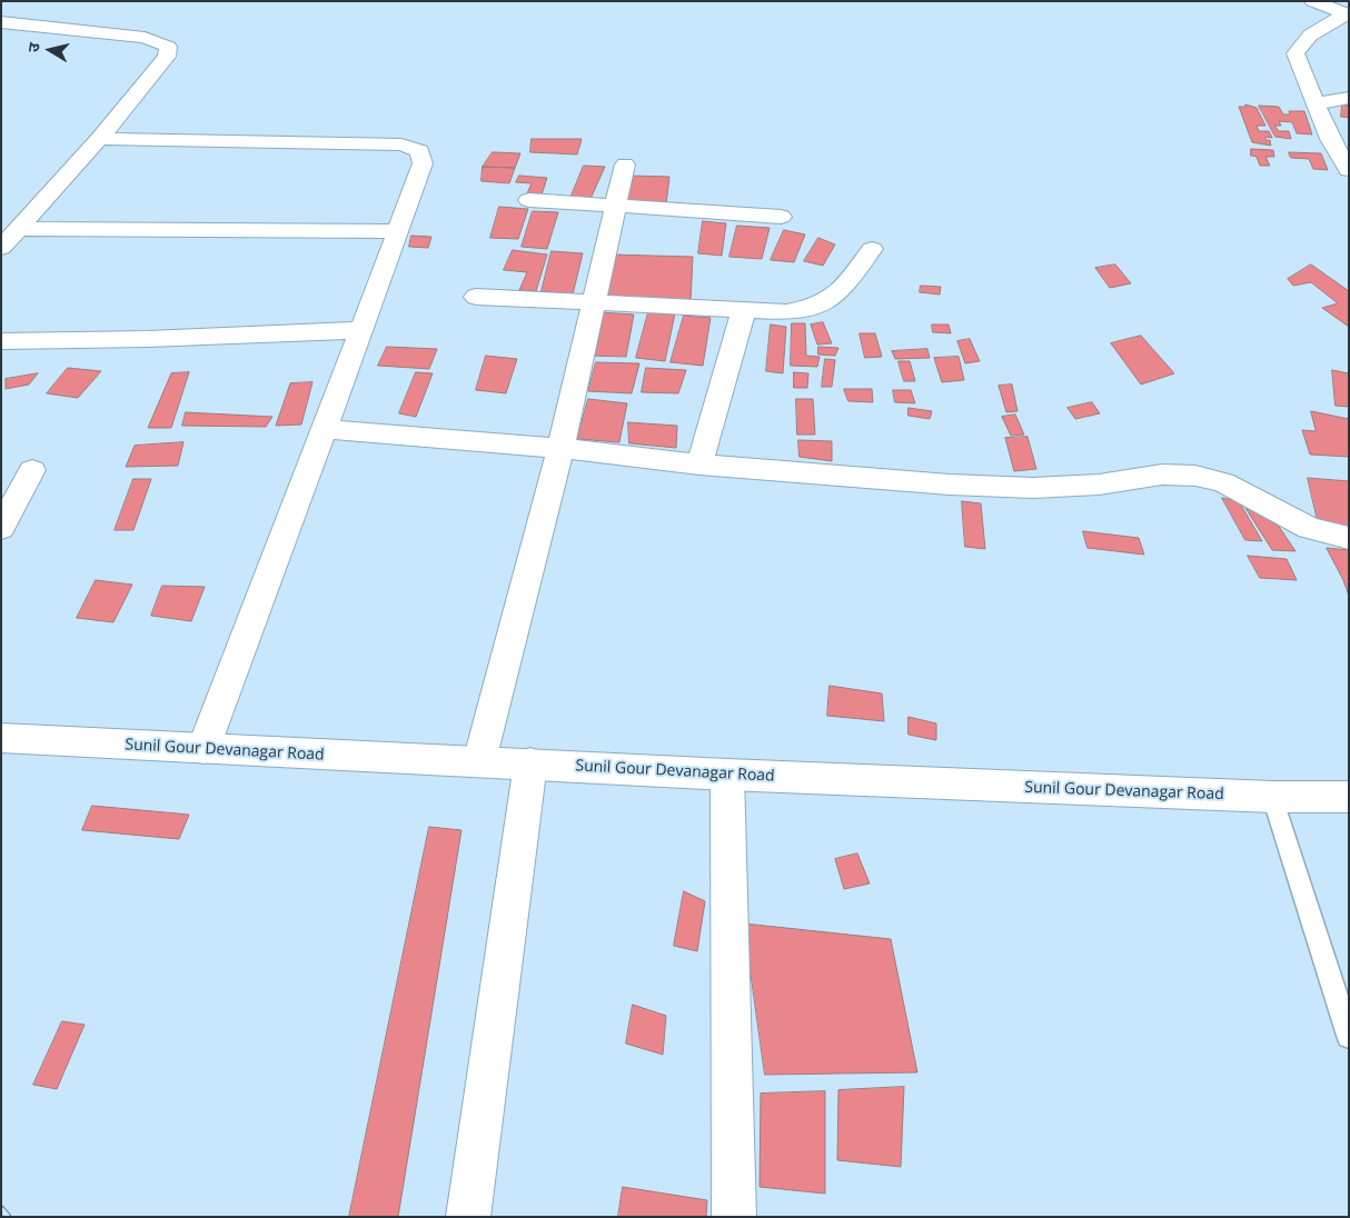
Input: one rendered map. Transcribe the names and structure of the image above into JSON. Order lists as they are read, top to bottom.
{
  "streets": {
    "street": ["Sunil Gour Devanagar Road"]
  },
  "north": "left"
}
